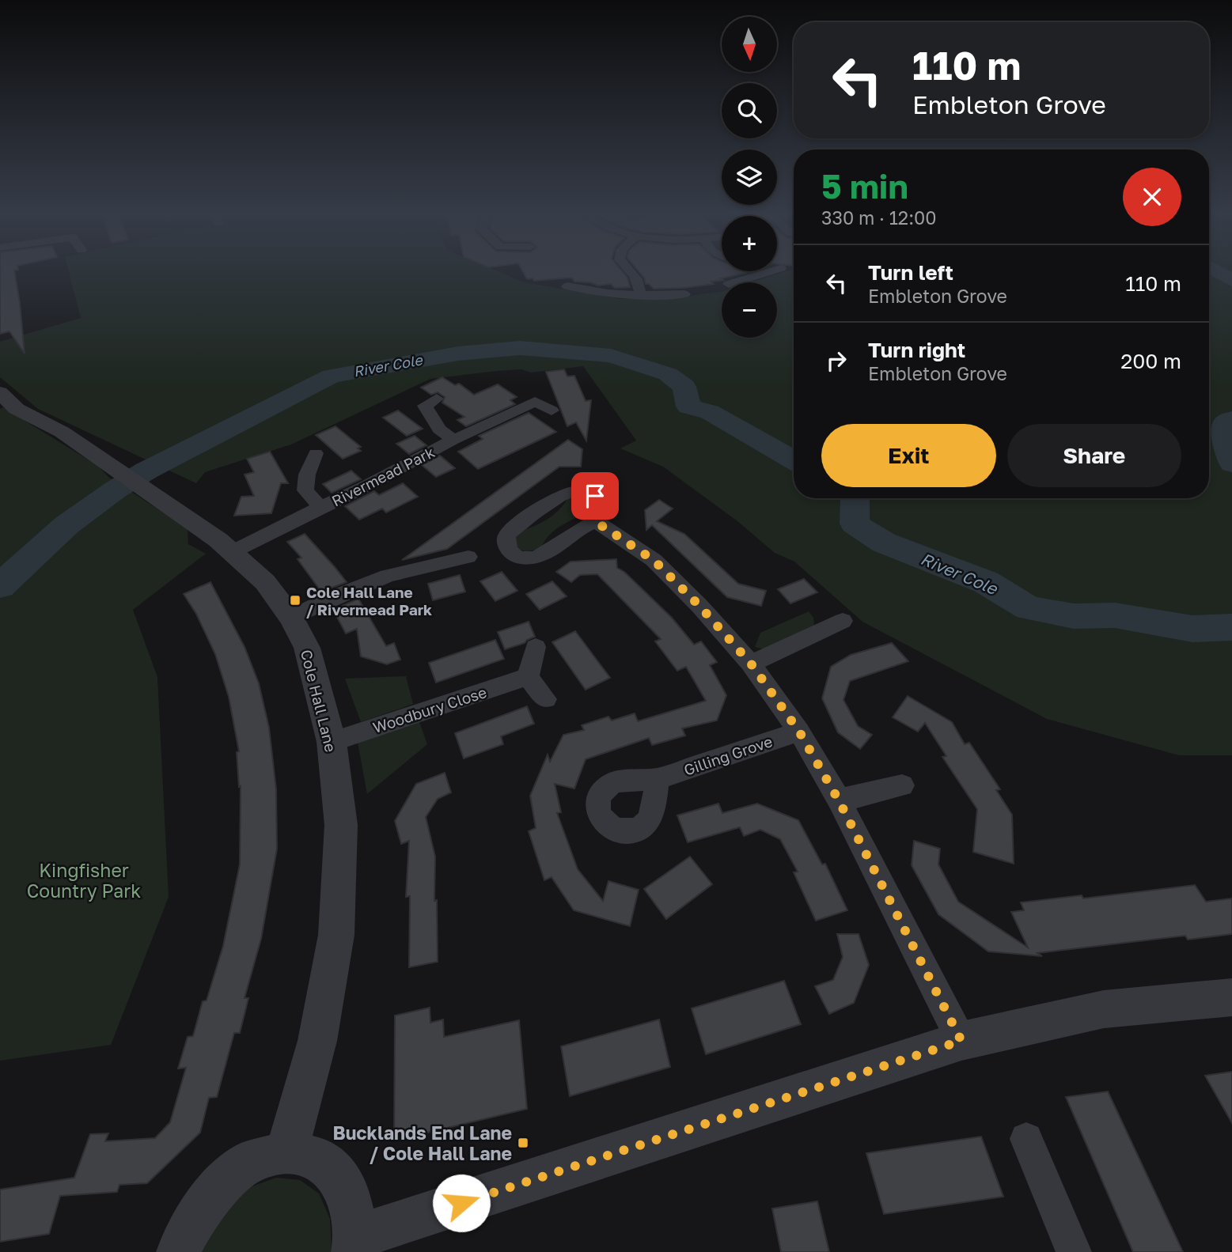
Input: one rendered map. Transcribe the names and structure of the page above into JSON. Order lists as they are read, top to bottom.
{
  "streets": {
    "street": [
      "Rivermead Park",
      "Cole Hall Lane",
      "Woodbury Close",
      "Gilling Grove"
    ]
  },
  "crossings": [
    ["Rivermead Park", "Cole Hall Lane"],
    ["Cole Hall Lane", "Woodbury Close"]
  ],
  "water": ["River Cole"],
  "parks": ["Kingfisher Country Park"],
  "places": {
    "transit": ["Cole Hall Lane / Rivermead Park", "Bucklands End Lane / Cole Hall Lane"]
  },
  "north": "bottom",
  "page": {
    "map_buttons": ["+", "−"],
    "turn": ["110 m", "Embleton Grove"],
    "heading": ["5 min", "330 m · 12:00"],
    "list": [
      {
        "name": "Turn left",
        "note": "Embleton Grove",
        "value": "110 m"
      },
      {
        "name": "Turn right",
        "note": "Embleton Grove",
        "value": "200 m"
      }
    ],
    "buttons": ["Exit", "Share"]
  }
}
